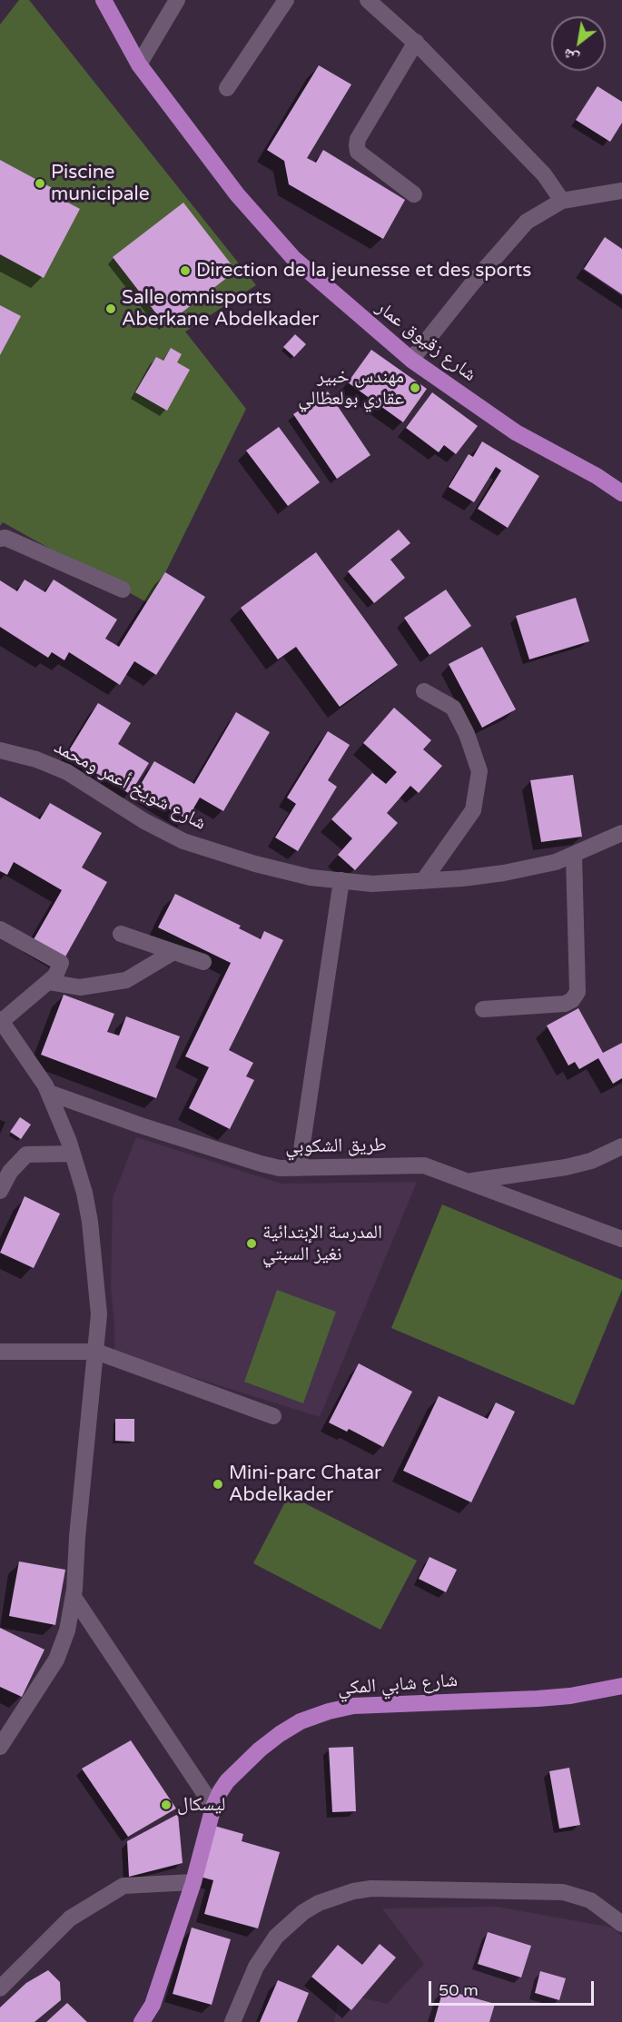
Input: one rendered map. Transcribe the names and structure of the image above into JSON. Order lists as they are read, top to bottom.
{
  "streets": {
    "main road": ["شارع زقيوق عمار", "شارع شابي المكي"],
    "street": ["شارع شويخ أعمر ومحمد", "طريق الشكوبي"]
  },
  "places": [
    "Piscine municipale",
    "Direction de la jeunesse et des sports",
    "Salle omnisports Aberkane Abdelkader",
    "مهندس خبير عقاري بولعطالي",
    "المدرسة الإبتدائية نغيز السبتي",
    "Mini-parc Chatar Abdelkader",
    "ليسكال"
  ],
  "scale_bar": "50 m",
  "north": "bottom left"
}
